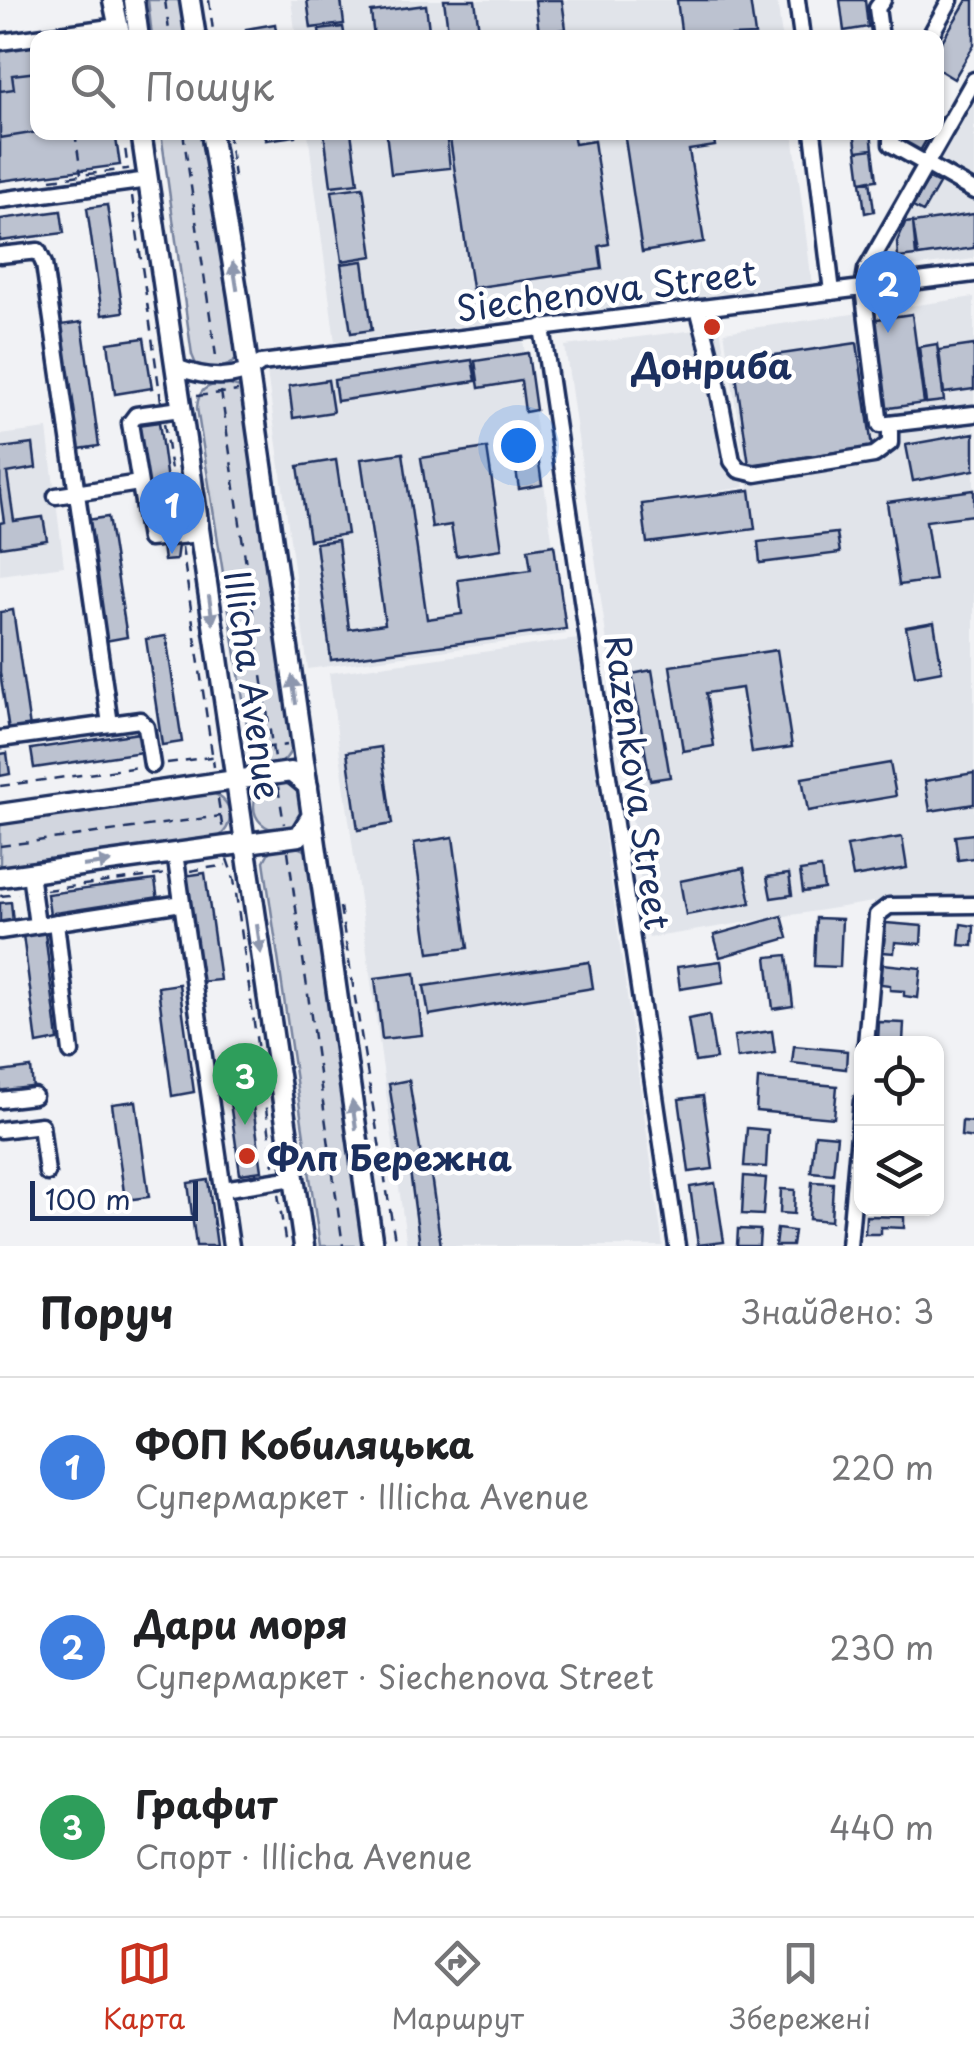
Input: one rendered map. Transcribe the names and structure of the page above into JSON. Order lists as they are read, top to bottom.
{
  "streets": {
    "main road": ["Illicha Avenue"],
    "street": ["Siechenova Street", "Razenkova Street"]
  },
  "crossings": [
    ["Siechenova Street", "Illicha Avenue"],
    ["Siechenova Street", "Razenkova Street"]
  ],
  "places": ["Донриба", "Флп Бережна"],
  "scale_bar": "100 m",
  "page": {
    "search": "Пошук",
    "pins": ["2", "1", "3"],
    "scale": "100 m",
    "heading": ["Поруч", "Знайдено: 3"],
    "list": [
      {
        "mark": "1",
        "name": "ФОП Кобиляцька",
        "note": "Супермаркет · Illicha Avenue",
        "value": "220 m"
      },
      {
        "mark": "2",
        "name": "Дари моря",
        "note": "Супермаркет · Siechenova Street",
        "value": "230 m"
      },
      {
        "mark": "3",
        "name": "Графит",
        "note": "Спорт · Illicha Avenue",
        "value": "440 m"
      }
    ],
    "nav": ["Карта", "Маршрут", "Збережені"]
  }
}
